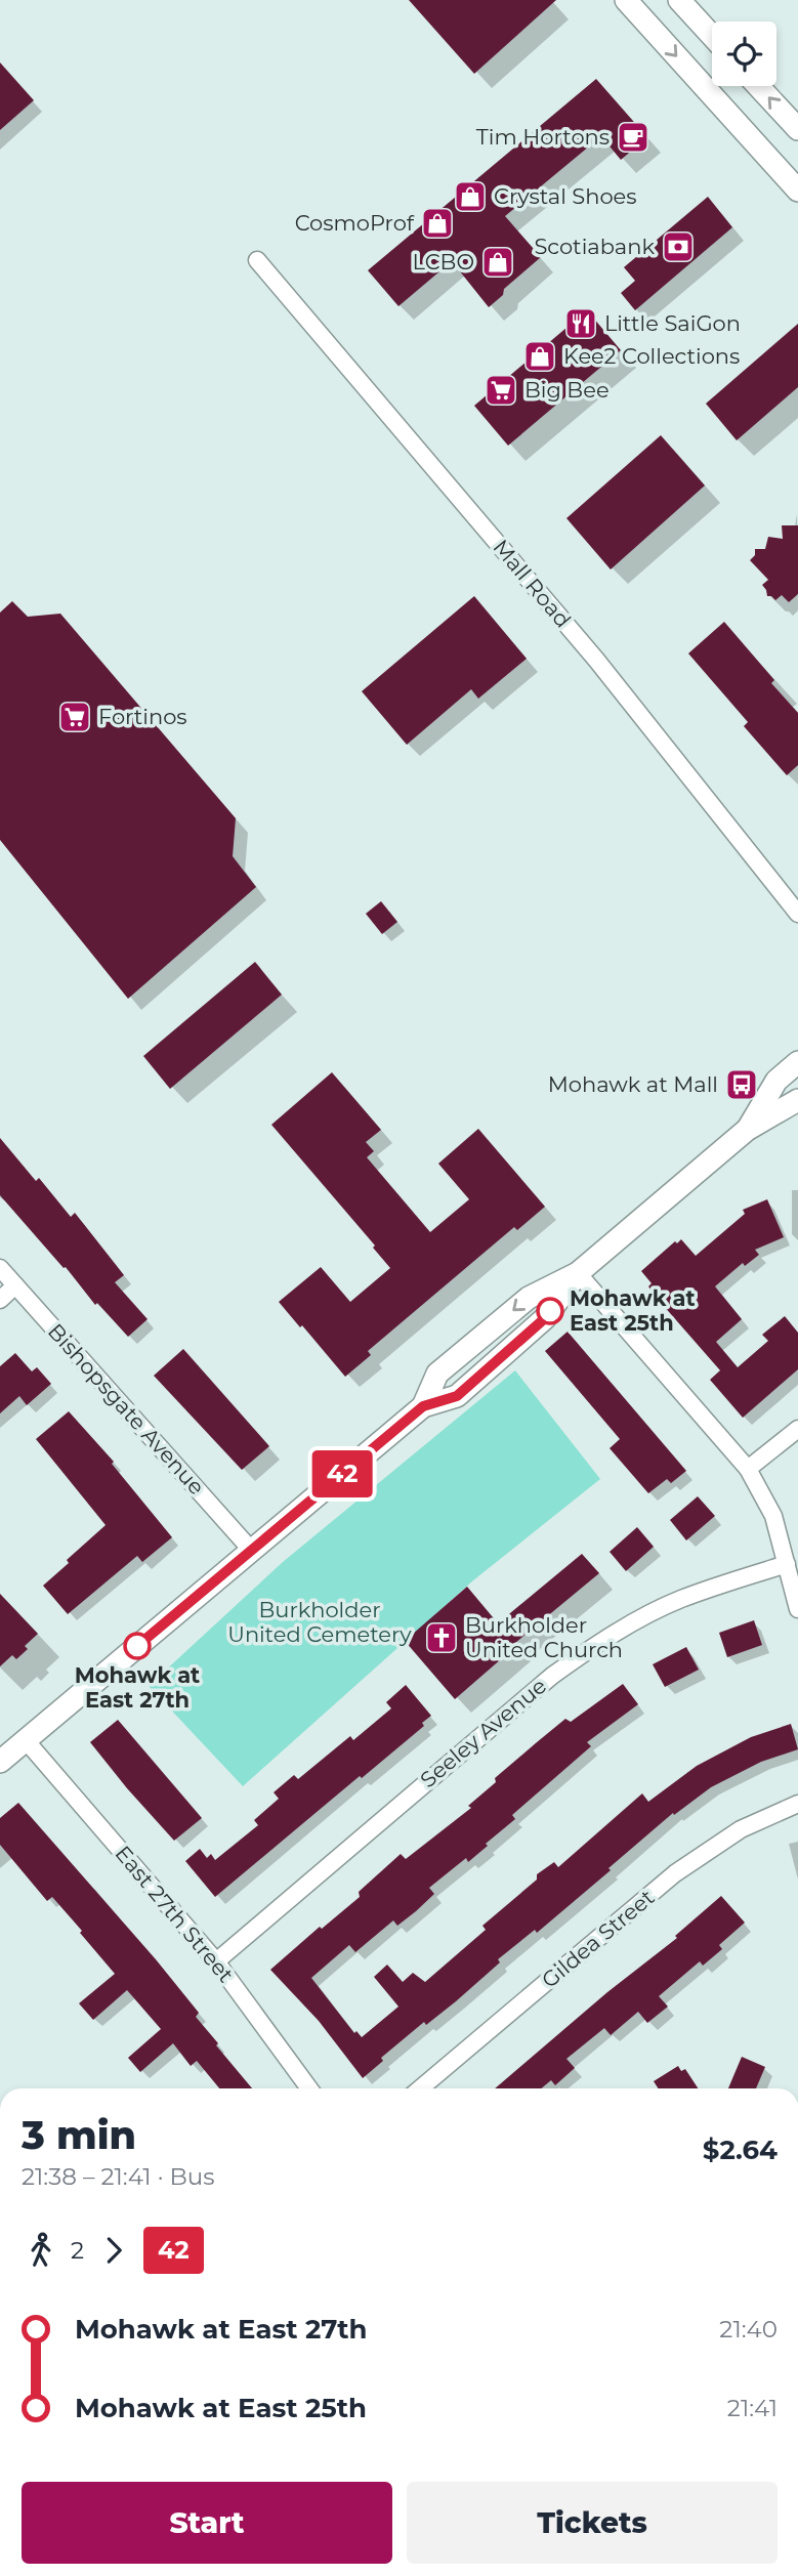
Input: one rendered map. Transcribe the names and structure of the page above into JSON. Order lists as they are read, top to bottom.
{
  "streets": {
    "street": [
      "Mall Road",
      "Bishopsgate Avenue",
      "Seeley Avenue",
      "East 27th Street",
      "Gildea Street"
    ]
  },
  "crossings": [
    ["Seeley Avenue", "East 27th Street"]
  ],
  "parks": ["Burkholder United Cemetery"],
  "places": {
    "cafe": ["Tim Hortons"],
    "shop": [
      "Crystal Shoes",
      "CosmoProf",
      "LCBO",
      "Kee2 Collections"
    ],
    "bank": ["Scotiabank"],
    "restaurant": ["Little SaiGon"],
    "supermarket": ["Big Bee", "Fortinos"],
    "bus stop": ["Mohawk at Mall"],
    "other": ["Mohawk at East 25th", "Mohawk at East 27th"],
    "church": ["Burkholder United Church"]
  },
  "lines": ["bus line 42"],
  "page": {
    "on_map": "42",
    "heading": ["3 min", "21:38 – 21:41 · Bus", "$2.64"],
    "legs": ["2", "42"],
    "list": [
      {
        "name": "Mohawk at East 27th",
        "value": "21:40"
      },
      {
        "name": "Mohawk at East 25th",
        "value": "21:41"
      }
    ],
    "buttons": ["Start", "Tickets"]
  }
}
